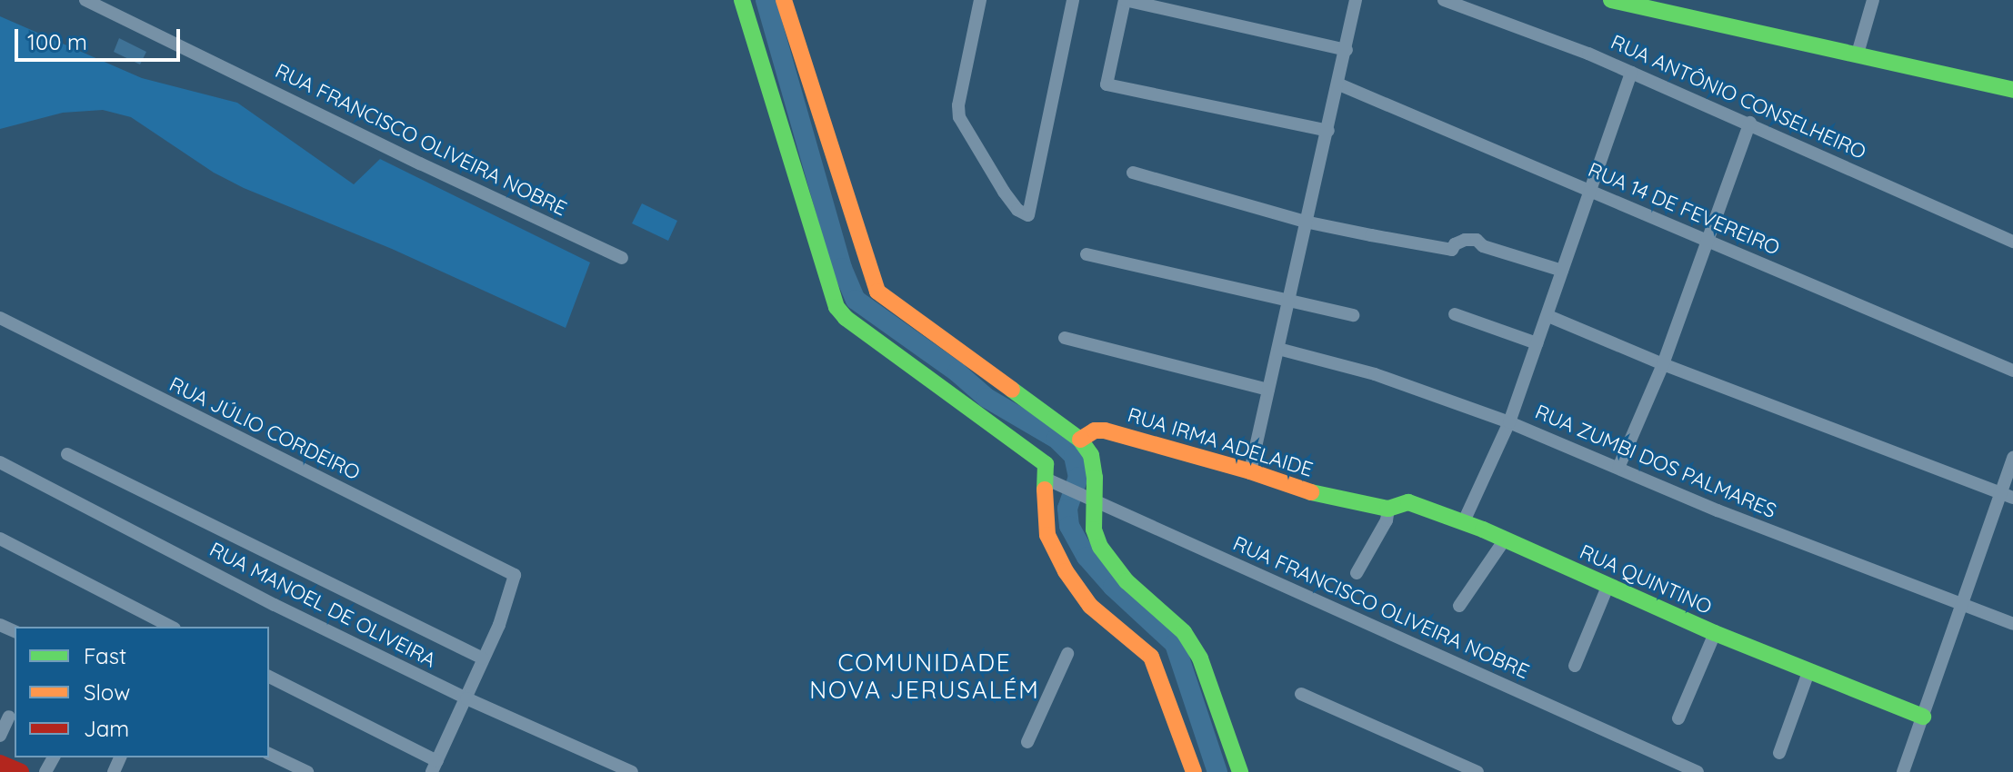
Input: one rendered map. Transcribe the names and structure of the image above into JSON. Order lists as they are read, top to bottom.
{
  "streets": {
    "street": [
      "RUA ANTÔNIO CONSELHEIRO",
      "RUA FRANCISCO OLIVEIRA NOBRE",
      "RUA 14 DE FEVEREIRO",
      "RUA JÚLIO CORDEIRO",
      "RUA IRMA ADELAIDE",
      "RUA ZUMBI DOS PALMARES",
      "RUA QUINTINO",
      "RUA MANOEL DE OLIVEIRA"
    ]
  },
  "crossings": [
    ["RUA IRMA ADELAIDE", "RUA QUINTINO"]
  ],
  "districts": ["COMUNIDADE NOVA JERUSALÉM"],
  "legend": ["Fast", "Slow", "Jam"],
  "scale_bar": "100 m"
}
